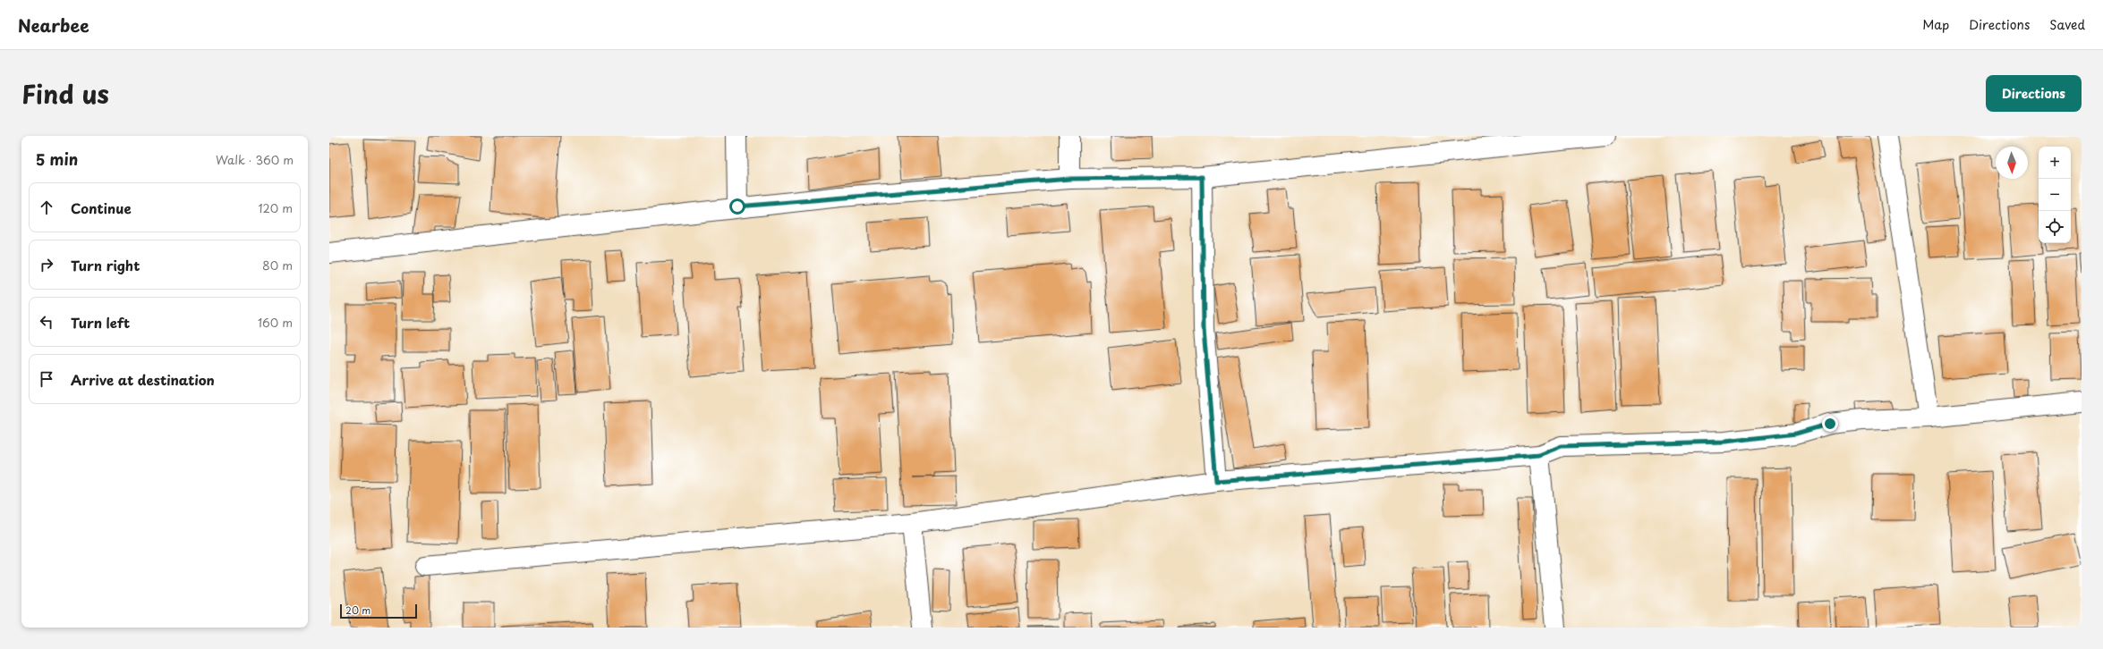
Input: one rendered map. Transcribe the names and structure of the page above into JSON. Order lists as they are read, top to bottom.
{
  "scale_bar": "20 m",
  "north": "bottom",
  "page": {
    "header": "Nearbee",
    "nav": ["Map", "Directions", "Saved"],
    "title": "Find us",
    "buttons": "Directions",
    "heading": ["5 min", "Walk · 360 m"],
    "map_buttons": ["+", "−"],
    "list": [
      ["Continue", "120 m"],
      ["Turn right", "80 m"],
      ["Turn left", "160 m"],
      "Arrive at destination"
    ],
    "scale": "20 m"
  }
}
